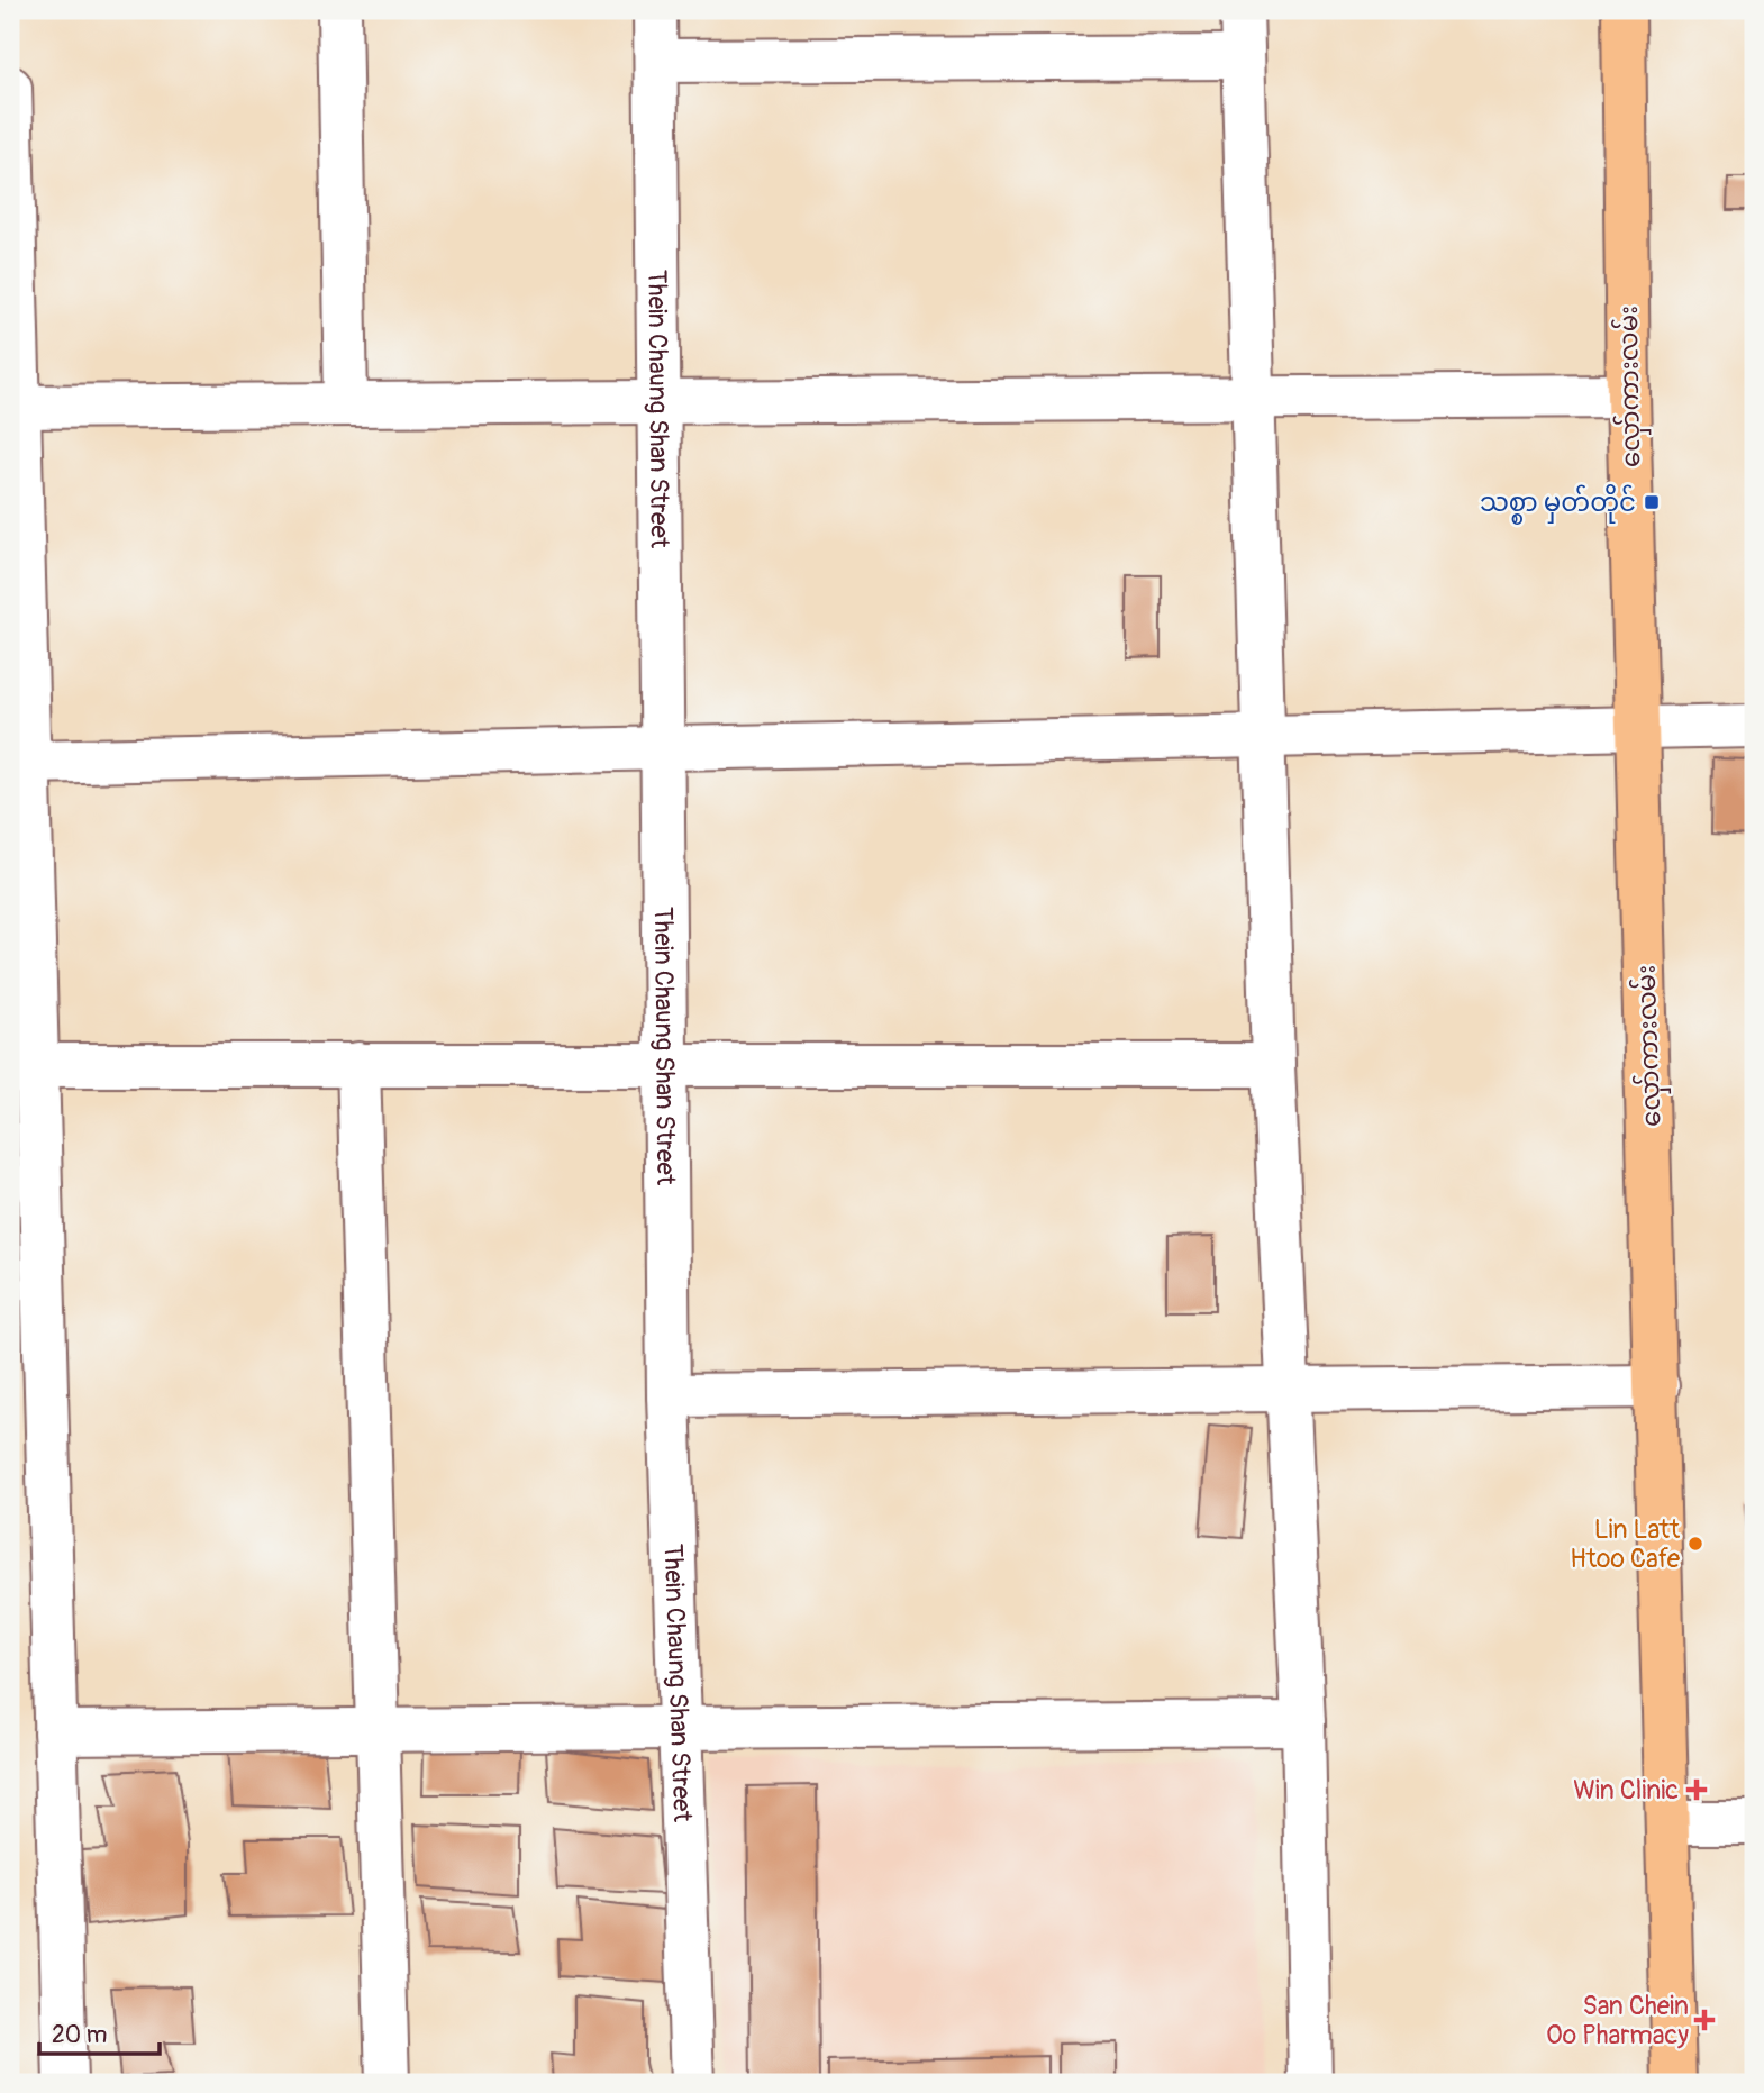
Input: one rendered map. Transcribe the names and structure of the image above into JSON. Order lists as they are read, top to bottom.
{
  "streets": {
    "main road": ["လှော်ကားလမ်း"],
    "street": ["Thein Chaung Shan Street"]
  },
  "places": {
    "transit": ["သစ္စာ မှတ်တိုင်"],
    "other": ["Lin Latt Htoo Cafe"],
    "health": ["Win Clinic", "San Chein Oo Pharmacy"]
  },
  "scale_bar": "20 m"
}
